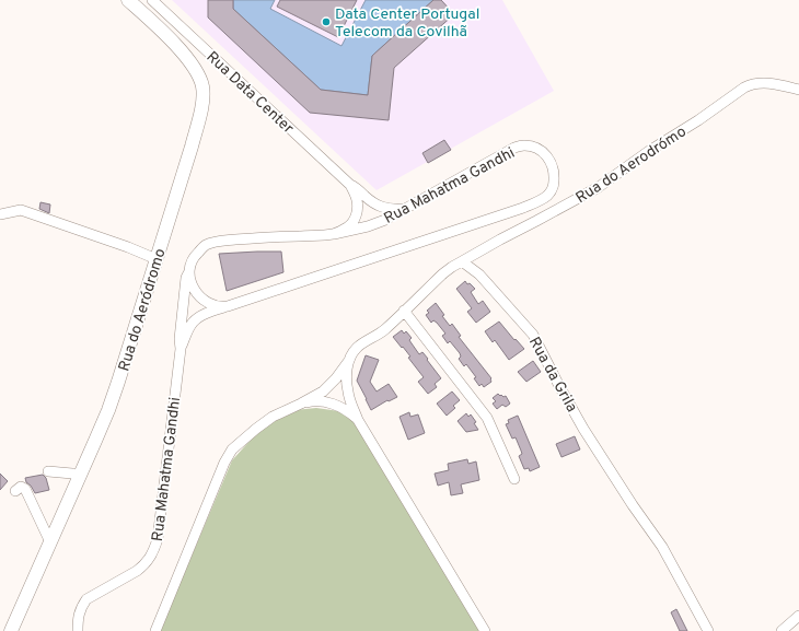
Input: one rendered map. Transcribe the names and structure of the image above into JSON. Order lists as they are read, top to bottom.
{
  "streets": {
    "main road": ["Rua do Aeródromo"],
    "street": [
      "Rua Data Center",
      "Rua do Aerodrómo",
      "Rua Mahatma Gandhi",
      "Rua da Grila"
    ]
  },
  "crossings": [
    ["Rua Data Center", "Rua Mahatma Gandhi"],
    ["Rua do Aerodrómo", "Rua da Grila"]
  ],
  "places": ["Data Center Portugal Telecom da Covilhã"]
}
